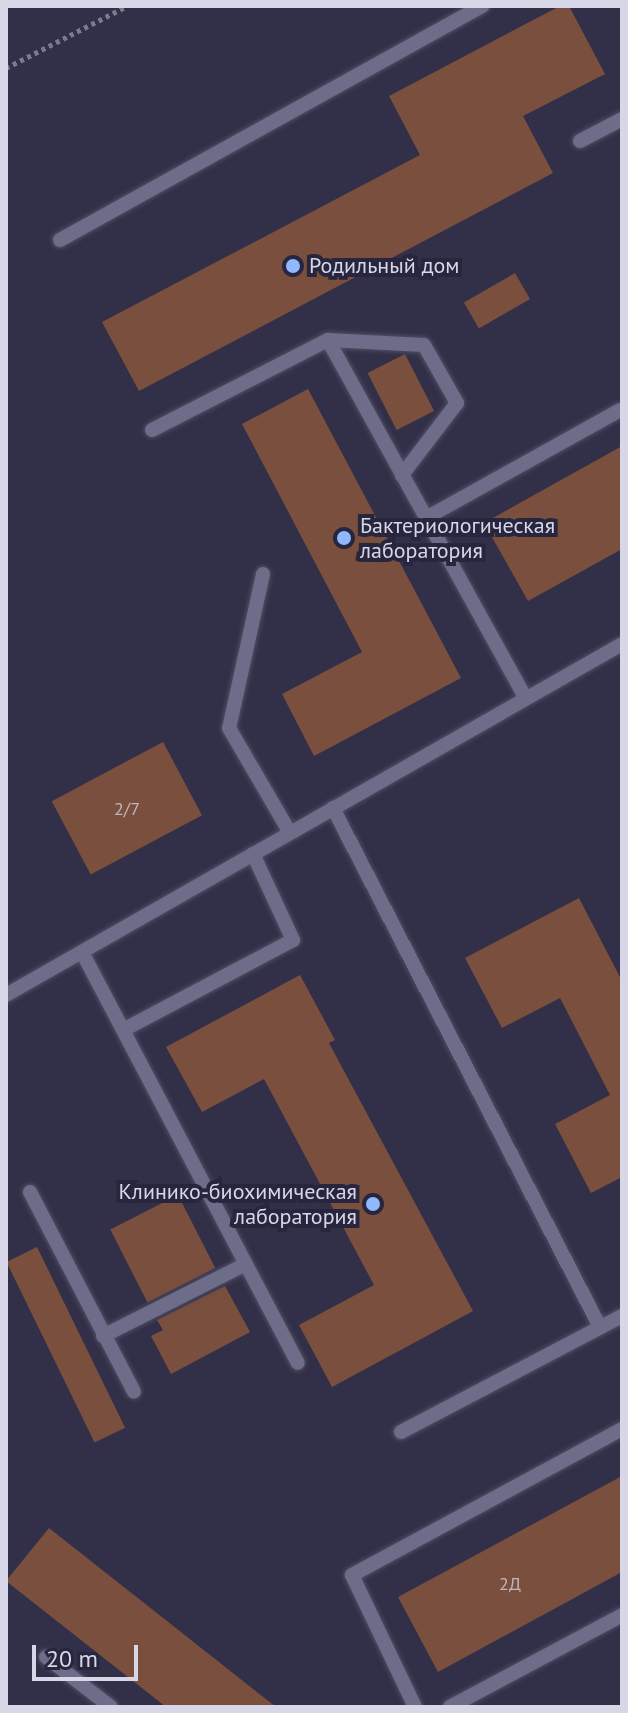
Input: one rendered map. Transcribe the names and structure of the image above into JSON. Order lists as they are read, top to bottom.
{
  "places": ["Родильный дом", "Бактериологическая лаборатория", "Клинико-биохимическая лаборатория"],
  "house_numbers": ["2/7", "2Д"],
  "scale_bar": "20 m"
}
